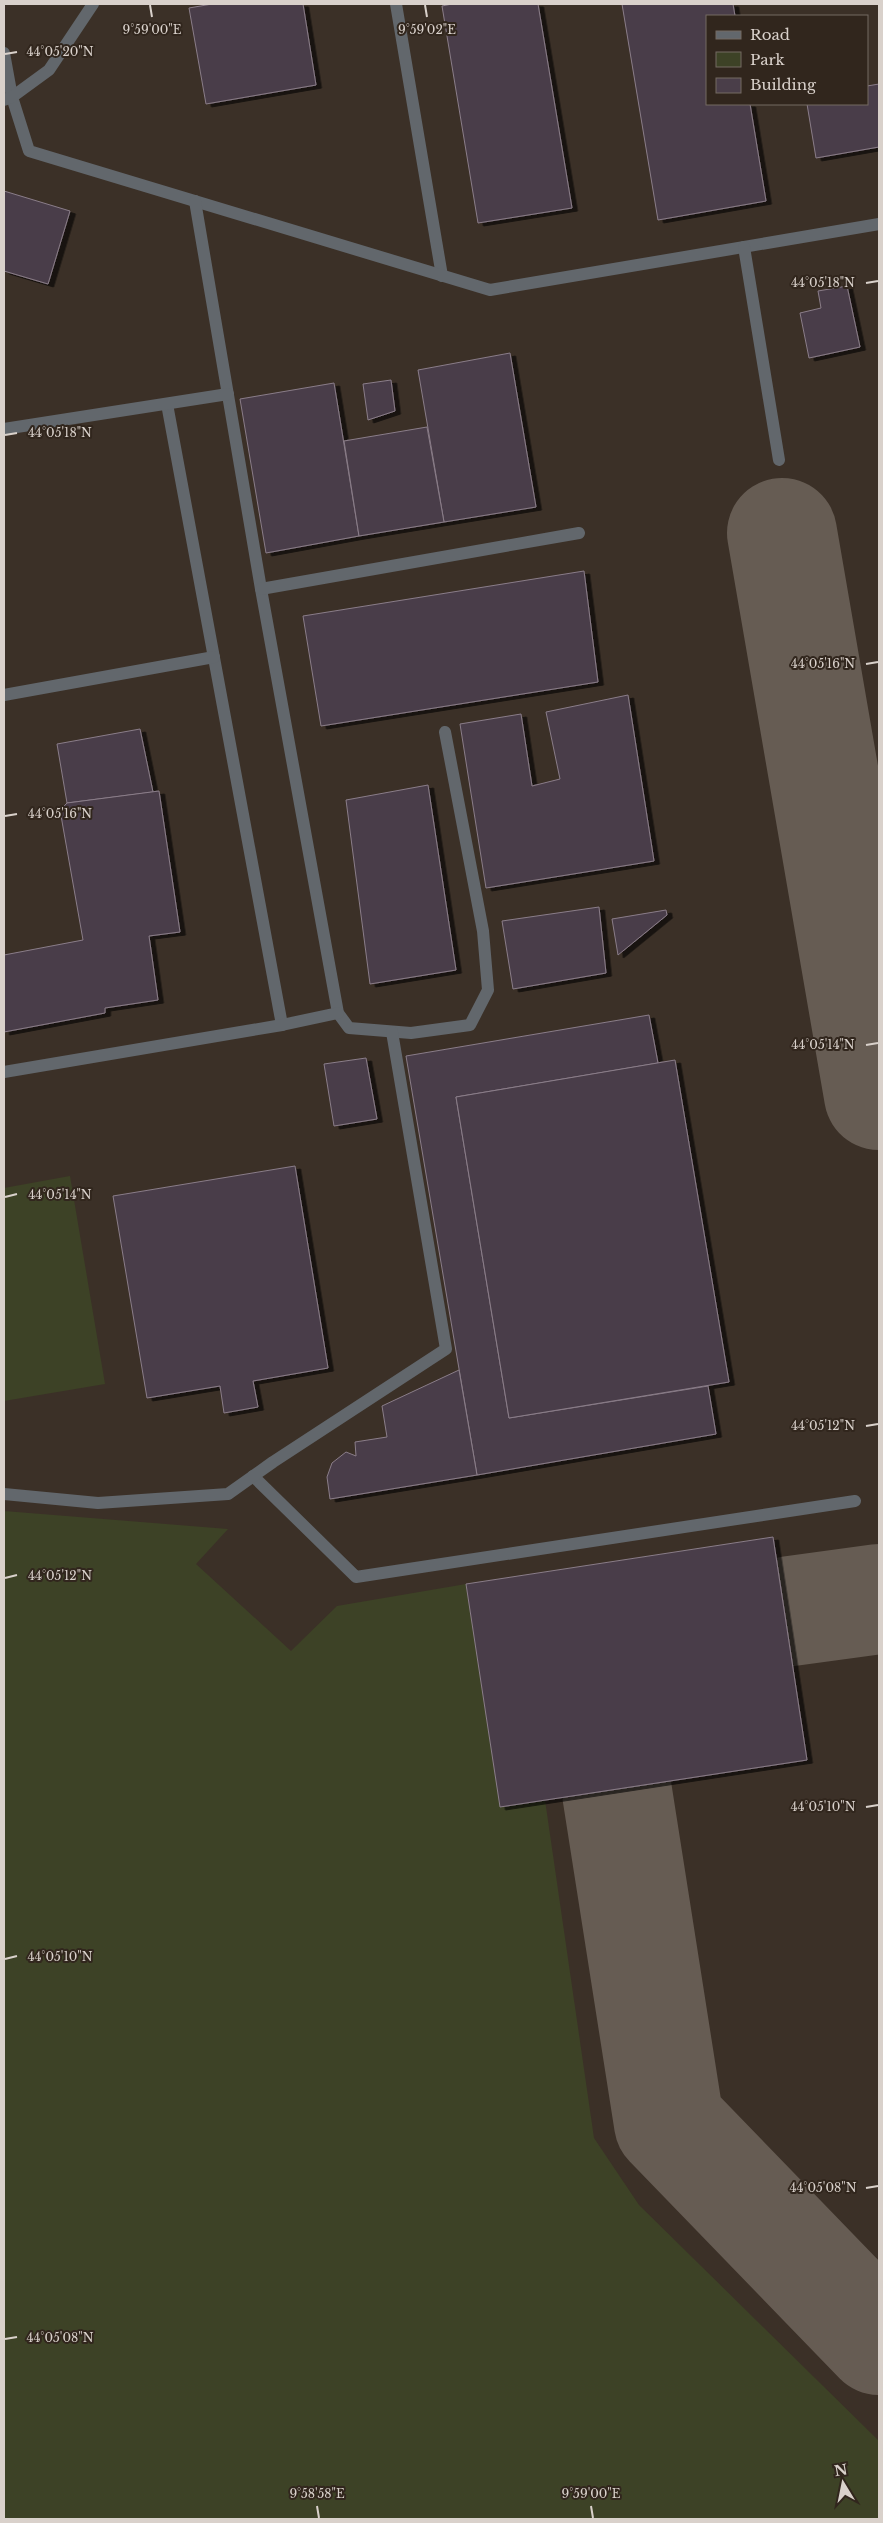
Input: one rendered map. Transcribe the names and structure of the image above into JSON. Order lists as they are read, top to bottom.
{
  "legend": ["Road", "Park", "Building"],
  "north": "top",
  "coordinates": [
    "9°59'00\"E",
    "9°59'02\"E",
    "44°05'20\"N",
    "44°05'18\"N",
    "44°05'16\"N",
    "44°05'14\"N",
    "44°05'12\"N",
    "44°05'10\"N",
    "44°05'08\"N",
    "9°58'58\"E"
  ]
}
